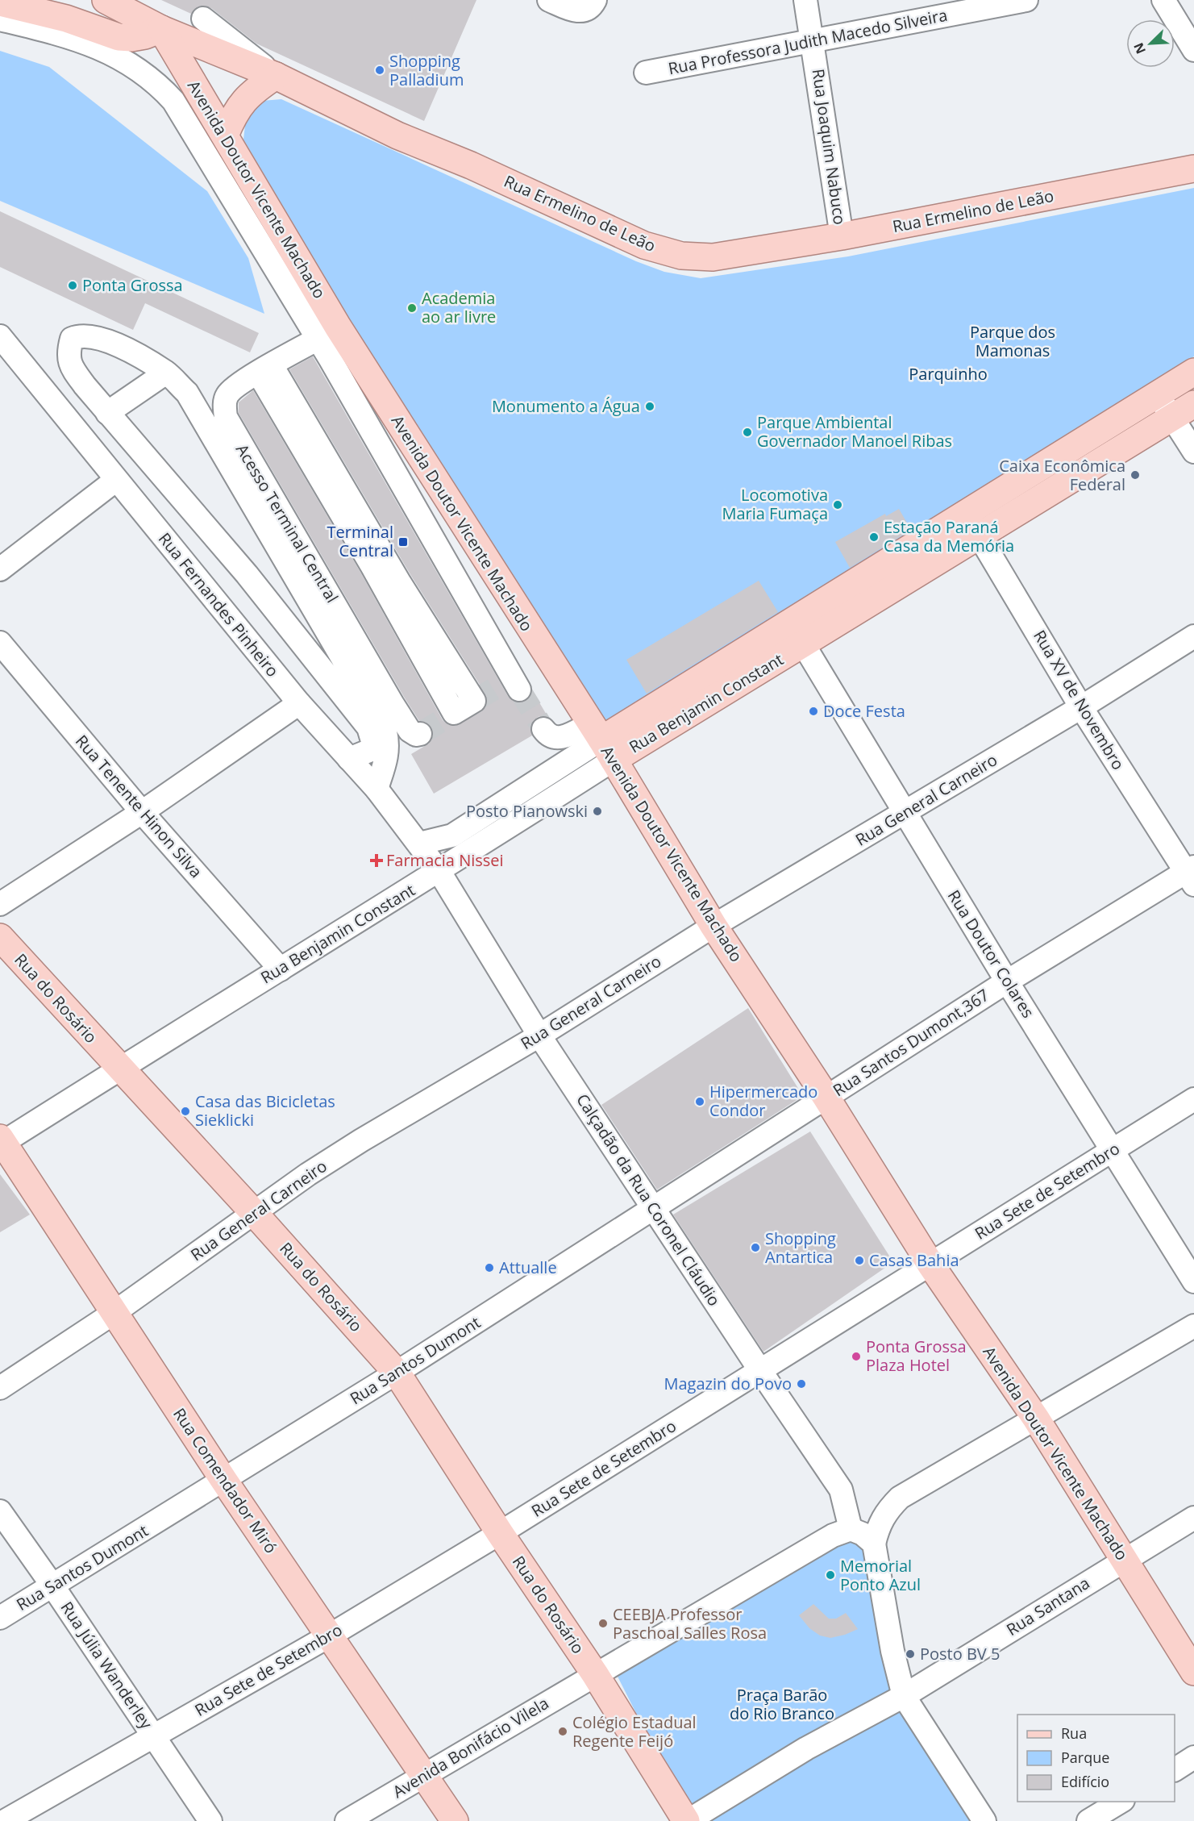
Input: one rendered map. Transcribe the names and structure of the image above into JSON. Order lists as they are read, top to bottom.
{
  "streets": {
    "main road": [
      "Avenida Doutor Vicente Machado",
      "Rua Ermelino de Leão",
      "Rua Benjamin Constant",
      "Rua do Rosário",
      "Rua Comendador Miró"
    ],
    "street": [
      "Rua Professora Judith Macedo Silveira",
      "Rua Joaquim Nabuco",
      "Acesso Terminal Central",
      "Rua Fernandes Pinheiro",
      "Rua XV de Novembro",
      "Rua General Carneiro",
      "Rua Tenente Hinon Silva",
      "Rua Doutor Colares",
      "Rua Santos Dumont,367",
      "Rua Sete de Setembro",
      "Calçadão da Rua Coronel Cláudio",
      "Rua Santos Dumont",
      "Rua Santana",
      "Rua Júlia Wanderley",
      "Avenida Bonifácio Vilela"
    ]
  },
  "crossings": [
    ["Rua Professora Judith Macedo Silveira", "Rua Joaquim Nabuco"],
    ["Rua Joaquim Nabuco", "Rua Ermelino de Leão"],
    ["Avenida Doutor Vicente Machado", "Rua Ermelino de Leão"],
    ["Avenida Doutor Vicente Machado", "Acesso Terminal Central"],
    ["Avenida Doutor Vicente Machado", "Rua Benjamin Constant"],
    ["Avenida Doutor Vicente Machado", "Rua General Carneiro"],
    ["Avenida Doutor Vicente Machado", "Rua Santos Dumont,367"],
    ["Avenida Doutor Vicente Machado", "Rua Sete de Setembro"],
    ["Avenida Doutor Vicente Machado", "Rua Santos Dumont"],
    ["Avenida Doutor Vicente Machado", "Rua Santana"],
    ["Rua Fernandes Pinheiro", "Rua Benjamin Constant"],
    ["Rua Fernandes Pinheiro", "Calçadão da Rua Coronel Cláudio"],
    ["Rua XV de Novembro", "Rua Benjamin Constant"],
    ["Rua XV de Novembro", "Rua General Carneiro"],
    ["Rua XV de Novembro", "Rua Santos Dumont,367"],
    ["Rua Benjamin Constant", "Rua Tenente Hinon Silva"],
    ["Rua Benjamin Constant", "Rua Doutor Colares"],
    ["Rua Benjamin Constant", "Rua do Rosário"],
    ["Rua Benjamin Constant", "Calçadão da Rua Coronel Cláudio"],
    ["Rua Benjamin Constant", "Rua Comendador Miró"],
    ["Rua General Carneiro", "Rua Doutor Colares"],
    ["Rua General Carneiro", "Rua do Rosário"],
    ["Rua General Carneiro", "Calçadão da Rua Coronel Cláudio"],
    ["Rua General Carneiro", "Rua Comendador Miró"],
    ["Rua Doutor Colares", "Rua Santos Dumont,367"],
    ["Rua Doutor Colares", "Rua Sete de Setembro"],
    ["Rua do Rosário", "Rua Sete de Setembro"],
    ["Rua do Rosário", "Rua Santos Dumont"],
    ["Rua do Rosário", "Avenida Bonifácio Vilela"],
    ["Rua Santos Dumont,367", "Rua Santos Dumont"],
    ["Rua Sete de Setembro", "Calçadão da Rua Coronel Cláudio"],
    ["Rua Sete de Setembro", "Rua Comendador Miró"],
    ["Rua Sete de Setembro", "Rua Júlia Wanderley"],
    ["Calçadão da Rua Coronel Cláudio", "Rua Santos Dumont"],
    ["Rua Santos Dumont", "Rua Comendador Miró"],
    ["Rua Santos Dumont", "Rua Júlia Wanderley"],
    ["Rua Comendador Miró", "Avenida Bonifácio Vilela"]
  ],
  "parks": ["Parque dos Mamonas", "Parquinho", "Praça Barão do Rio Branco"],
  "places": {
    "other": [
      "Shopping Palladium",
      "Ponta Grossa",
      "Academia ao ar livre",
      "Monumento a Água",
      "Parque Ambiental Governador Manoel Ribas",
      "Caixa Econômica Federal",
      "Locomotiva Maria Fumaça",
      "Estação Paraná Casa da Memória",
      "Doce Festa",
      "Posto Pianowski",
      "Hipermercado Condor",
      "Casa das Bicicletas Sieklicki",
      "Shopping Antartica",
      "Casas Bahia",
      "Attualle",
      "Ponta Grossa Plaza Hotel",
      "Magazin do Povo",
      "Memorial Ponto Azul",
      "CEEBJA Professor Paschoal Salles Rosa",
      "Posto BV 5",
      "Colégio Estadual Regente Feijó"
    ],
    "transit": ["Terminal Central"],
    "health": ["Farmacia Nissei"]
  },
  "legend": ["Rua", "Parque", "Edifício"],
  "north": "bottom left"
}
